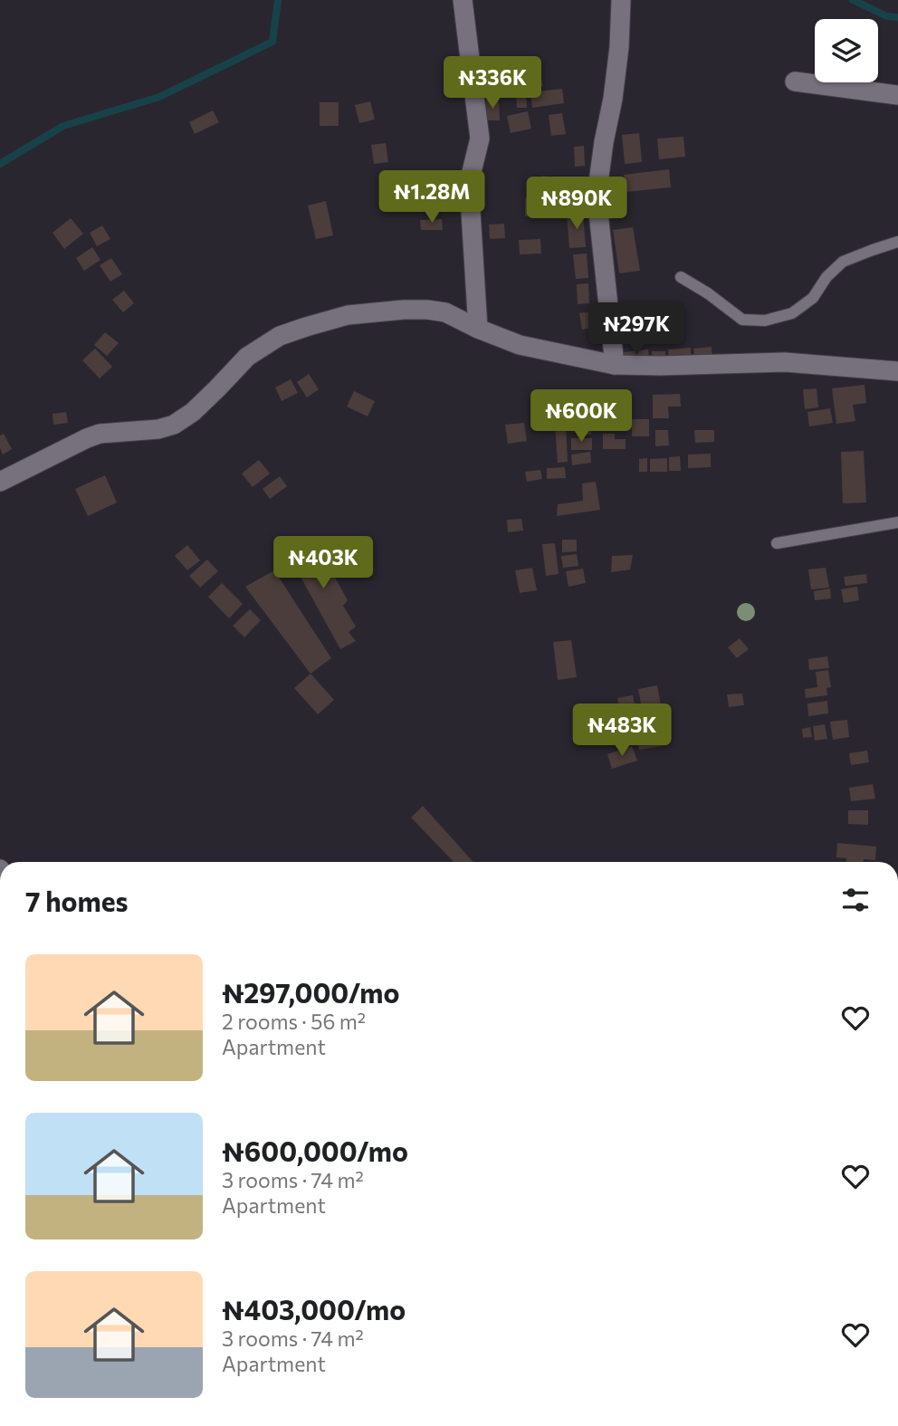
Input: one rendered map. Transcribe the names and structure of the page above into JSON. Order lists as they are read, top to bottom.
{
  "page": {
    "price": [
      "₦336K",
      "₦1.28M",
      "₦890K",
      "₦297K",
      "₦600K",
      "₦403K",
      "₦483K"
    ],
    "heading": "7 homes",
    "list": [
      {
        "name": "₦297,000/mo",
        "note": "2 rooms · 56 m² · Apartment"
      },
      {
        "name": "₦600,000/mo",
        "note": "3 rooms · 74 m² · Apartment"
      },
      {
        "name": "₦403,000/mo",
        "note": "3 rooms · 74 m² · Apartment"
      }
    ]
  }
}
